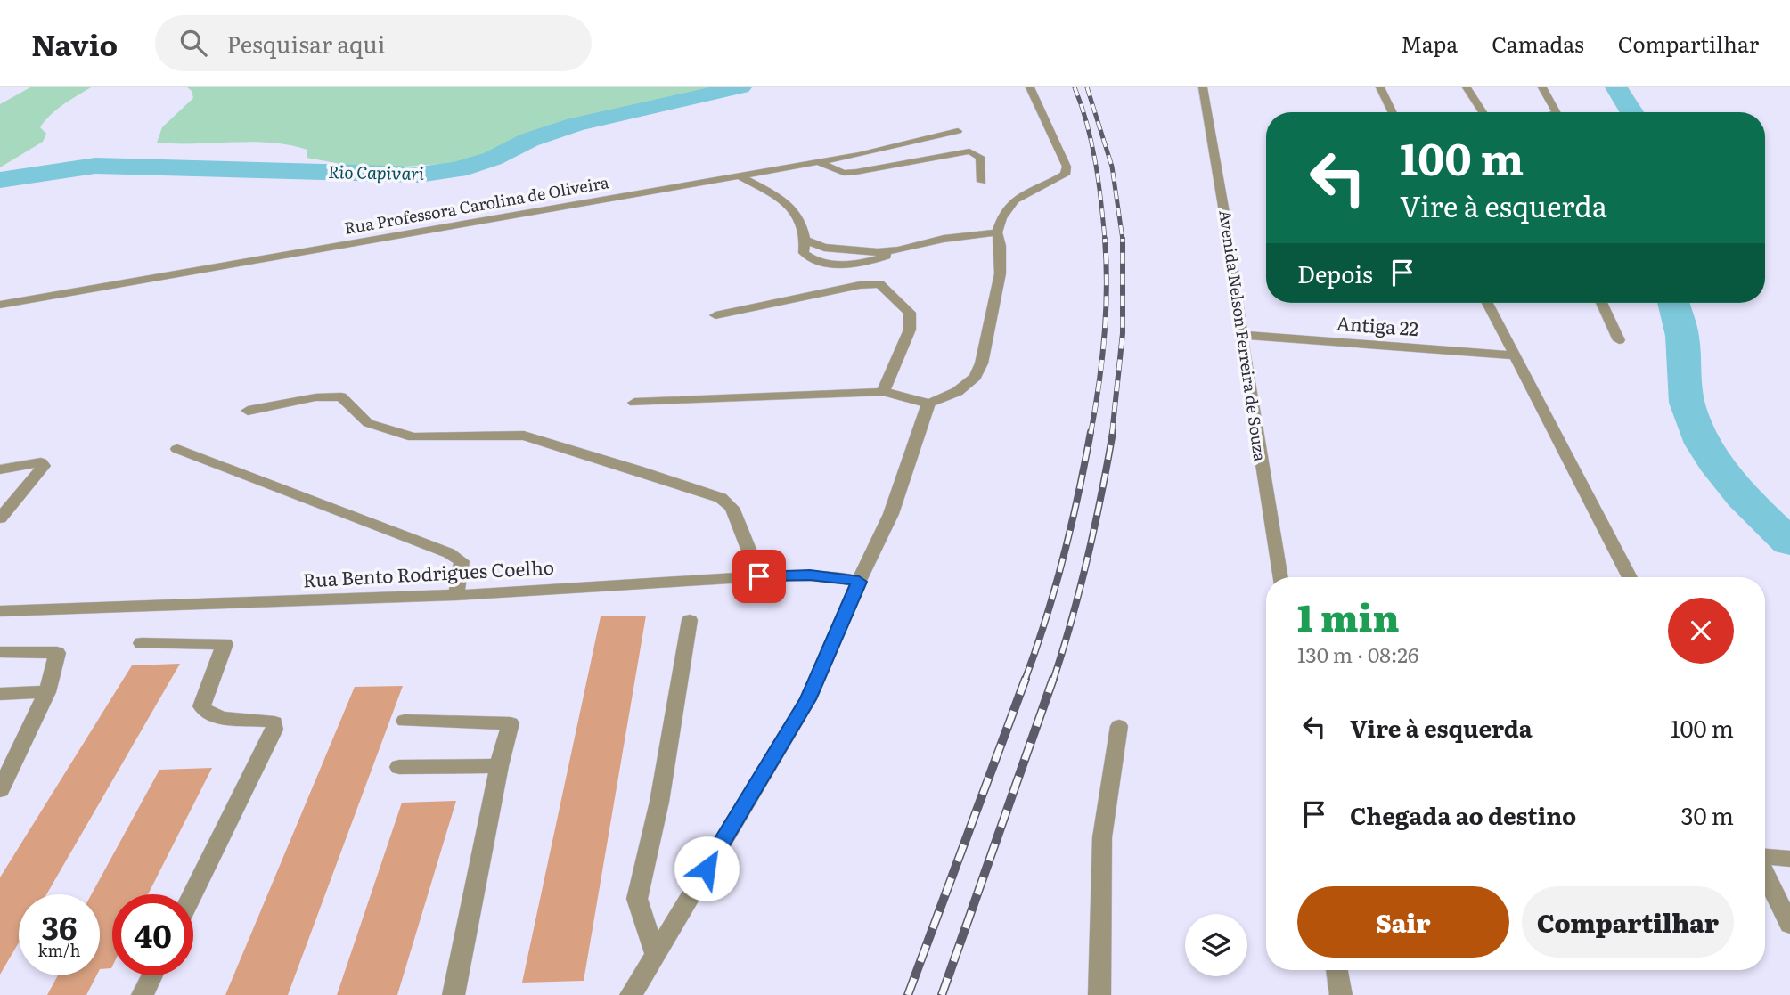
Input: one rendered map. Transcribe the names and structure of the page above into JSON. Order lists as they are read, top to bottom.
{
  "streets": {
    "street": [
      "Rua Professora Carolina de Oliveira",
      "Antiga 22",
      "Avenida Nelson Ferreira de Souza",
      "Rua Bento Rodrigues Coelho"
    ]
  },
  "crossings": [
    ["Antiga 22", "Avenida Nelson Ferreira de Souza"]
  ],
  "water": ["Rio Capivari"],
  "page": {
    "header": "Navio",
    "search": "Pesquisar aqui",
    "nav": ["Mapa", "Camadas", "Compartilhar"],
    "turn": ["100 m", "Vire à esquerda"],
    "then": "Depois",
    "heading": ["1 min", "130 m · 08:26"],
    "list": [
      {
        "name": "Vire à esquerda",
        "value": "100 m"
      },
      {
        "name": "Chegada ao destino",
        "value": "30 m"
      }
    ],
    "buttons": ["Sair", "Compartilhar"],
    "speed": "36 km/h",
    "limit": "40"
  }
}
